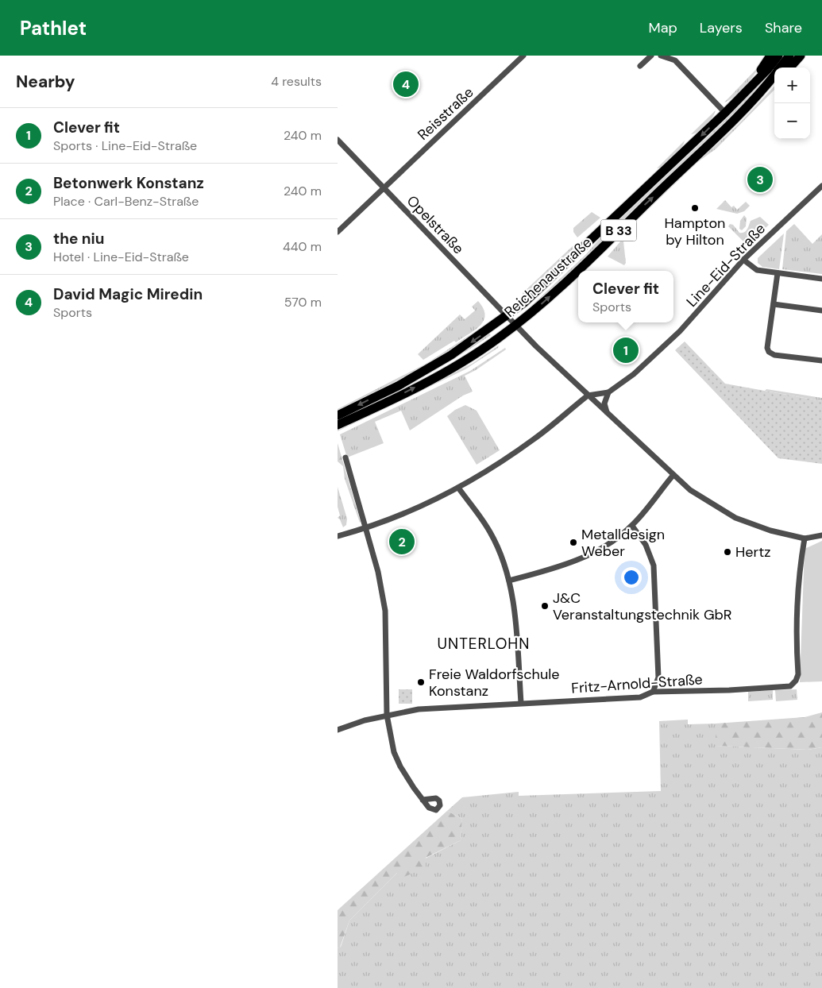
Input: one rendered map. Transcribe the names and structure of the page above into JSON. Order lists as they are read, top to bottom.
{
  "streets": {
    "main road": ["B 33", "Reichenaustraße"],
    "street": [
      "Reisstraße",
      "Opelstraße",
      "Line-Eid-Straße",
      "Fritz-Arnold-Straße"
    ]
  },
  "crossings": [
    ["Reisstraße", "Opelstraße"],
    ["Opelstraße", "Line-Eid-Straße"],
    ["Opelstraße", "Reichenaustraße"],
    ["Opelstraße", "Fritz-Arnold-Straße"],
    ["B 33", "Reichenaustraße"]
  ],
  "districts": ["UNTERLOHN"],
  "places": [
    "Hampton by Hilton",
    "Metalldesign Weber",
    "Hertz",
    "J&C Veranstaltungstechnik GbR",
    "Freie Waldorfschule Konstanz"
  ],
  "page": {
    "header": "Pathlet",
    "nav": ["Map", "Layers", "Share"],
    "heading": ["Nearby", "4 results"],
    "map_buttons": ["+", "−"],
    "pins": [
      "4",
      "3",
      "1",
      "2"
    ],
    "list": [
      {
        "mark": "1",
        "name": "Clever fit",
        "note": "Sports · Line-Eid-Straße",
        "value": "240 m"
      },
      {
        "mark": "2",
        "name": "Betonwerk Konstanz",
        "note": "Place · Carl-Benz-Straße",
        "value": "240 m"
      },
      {
        "mark": "3",
        "name": "the niu",
        "note": "Hotel · Line-Eid-Straße",
        "value": "440 m"
      },
      {
        "mark": "4",
        "name": "David Magic Miredin",
        "note": "Sports",
        "value": "570 m"
      }
    ],
    "popup": ["Clever fit", "Sports"]
  }
}
